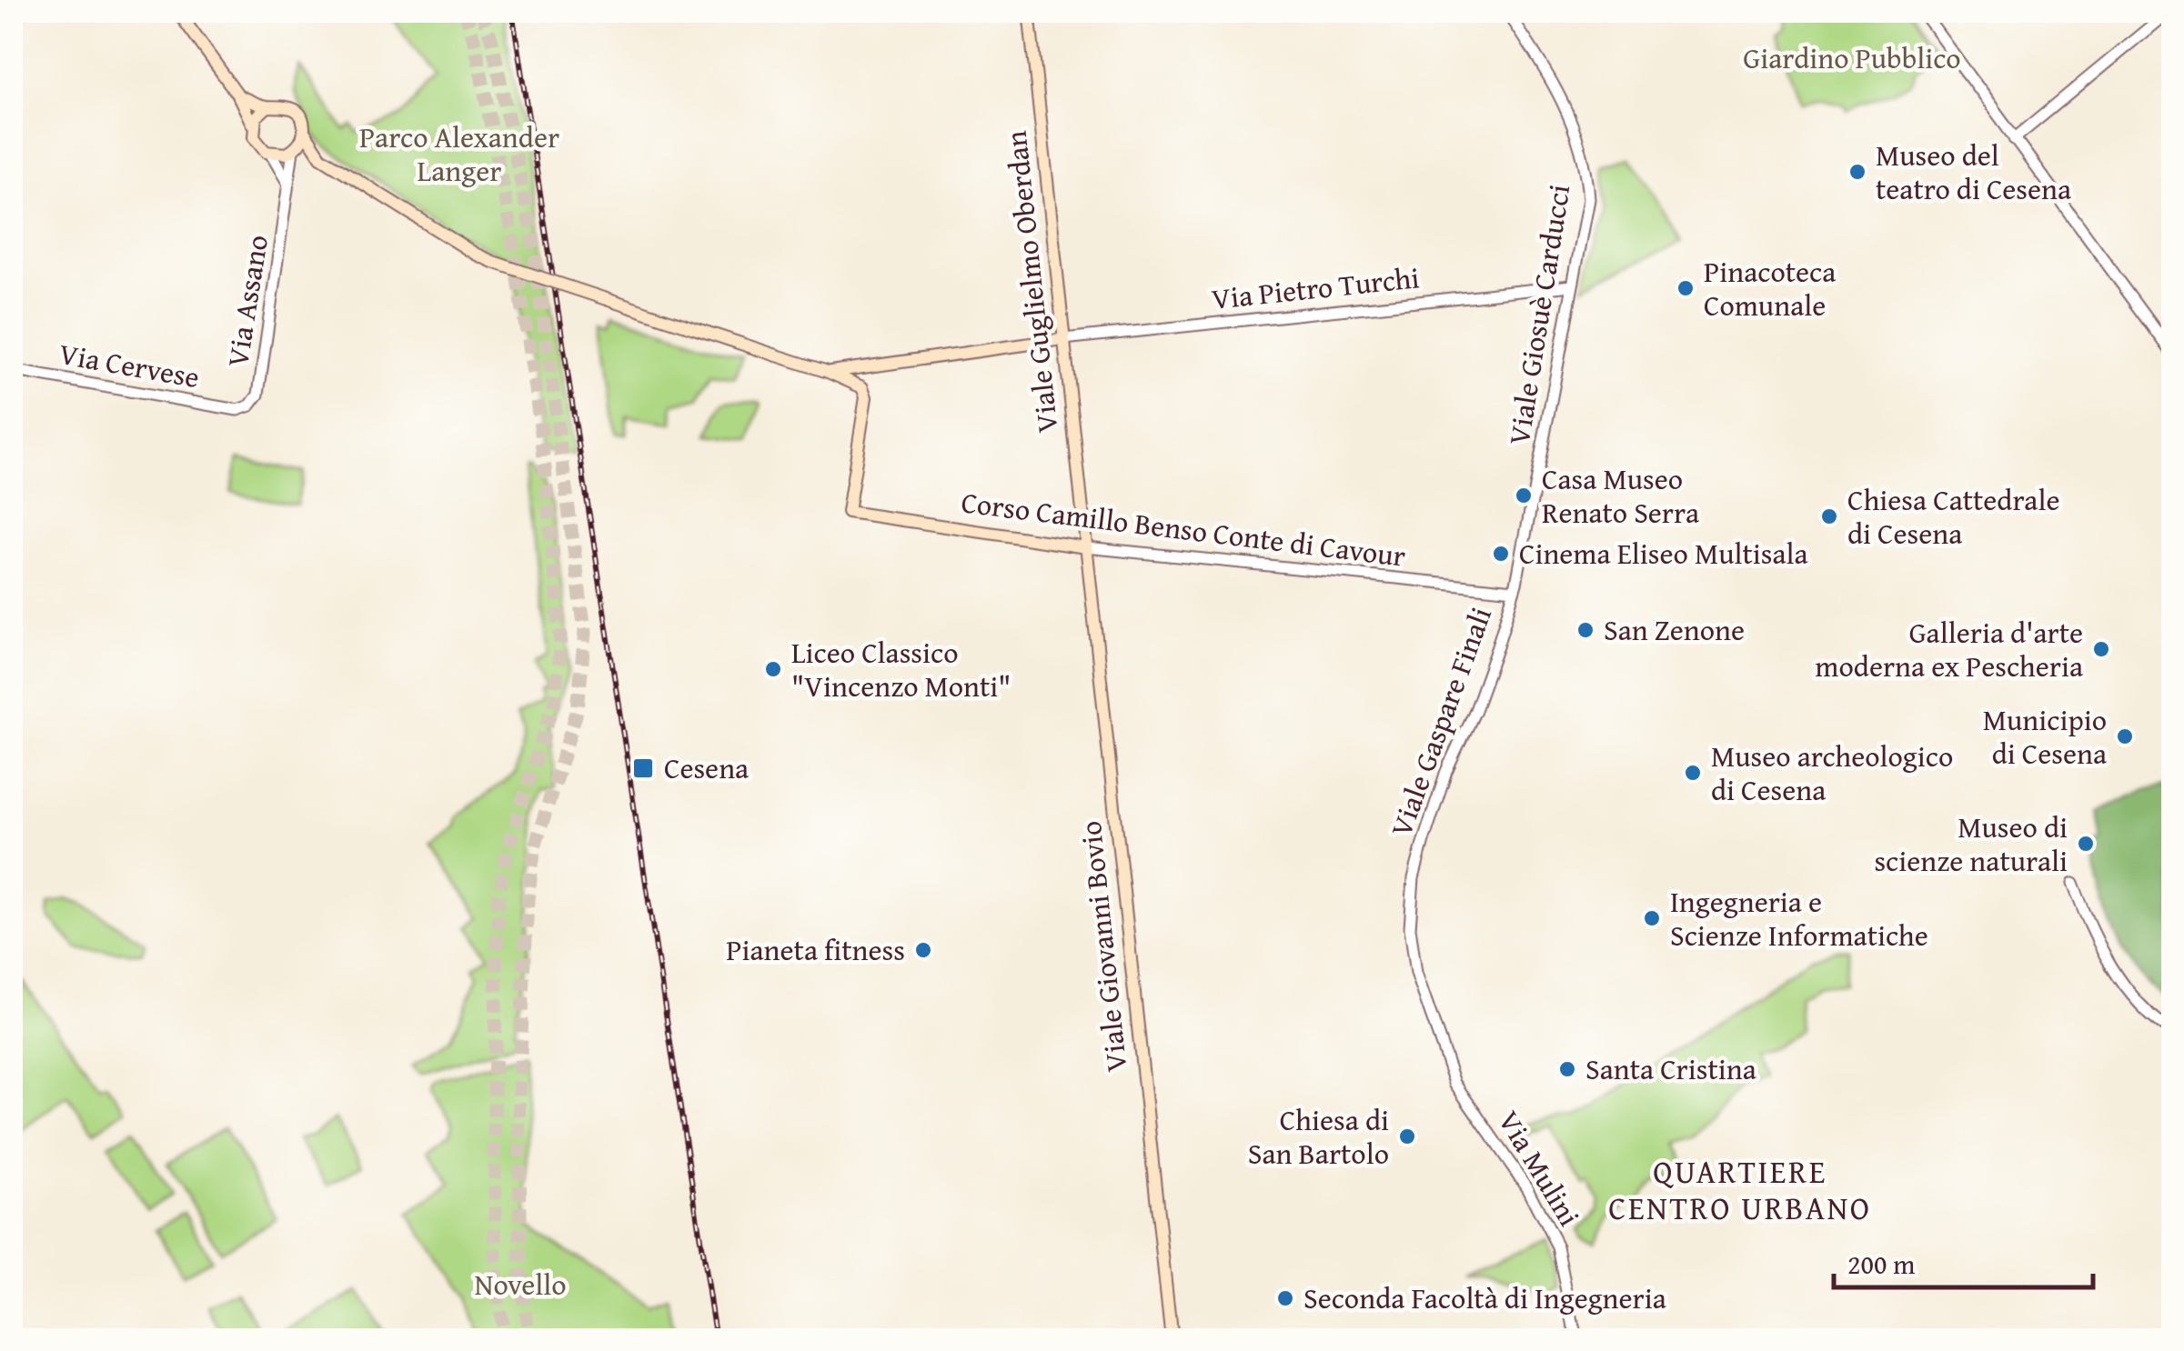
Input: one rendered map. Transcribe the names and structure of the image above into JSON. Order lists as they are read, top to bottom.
{
  "streets": {
    "main road": ["Viale Guglielmo Oberdan", "Corso Camillo Benso Conte di Cavour", "Viale Giovanni Bovio"],
    "street": [
      "Via Pietro Turchi",
      "Via Assano",
      "Viale Giosuè Carducci",
      "Via Cervese",
      "Viale Gaspare Finali",
      "Via Mulini"
    ]
  },
  "crossings": [
    ["Viale Guglielmo Oberdan", "Via Pietro Turchi"],
    ["Viale Guglielmo Oberdan", "Corso Camillo Benso Conte di Cavour"],
    ["Viale Guglielmo Oberdan", "Viale Giovanni Bovio"],
    ["Via Pietro Turchi", "Viale Giosuè Carducci"],
    ["Via Assano", "Via Cervese"],
    ["Viale Giosuè Carducci", "Corso Camillo Benso Conte di Cavour"],
    ["Viale Giosuè Carducci", "Viale Gaspare Finali"],
    ["Corso Camillo Benso Conte di Cavour", "Viale Gaspare Finali"],
    ["Corso Camillo Benso Conte di Cavour", "Viale Giovanni Bovio"],
    ["Viale Gaspare Finali", "Via Mulini"]
  ],
  "districts": ["QUARTIERE CENTRO URBANO"],
  "parks": ["Giardino Pubblico", "Parco Alexander Langer", "Novello"],
  "places": {
    "other": [
      "Museo del teatro di Cesena",
      "Pinacoteca Comunale",
      "Casa Museo Renato Serra",
      "Chiesa Cattedrale di Cesena",
      "Cinema Eliseo Multisala",
      "San Zenone",
      "Galleria d'arte moderna ex Pescheria",
      "Liceo Classico \"Vincenzo Monti\"",
      "Municipio di Cesena",
      "Museo archeologico di Cesena",
      "Museo di scienze naturali",
      "Ingegneria e Scienze Informatiche",
      "Pianeta fitness",
      "Santa Cristina",
      "Chiesa di San Bartolo",
      "Seconda Facoltà di Ingegneria"
    ],
    "transit": ["Cesena"]
  },
  "scale_bar": "200 m"
}
